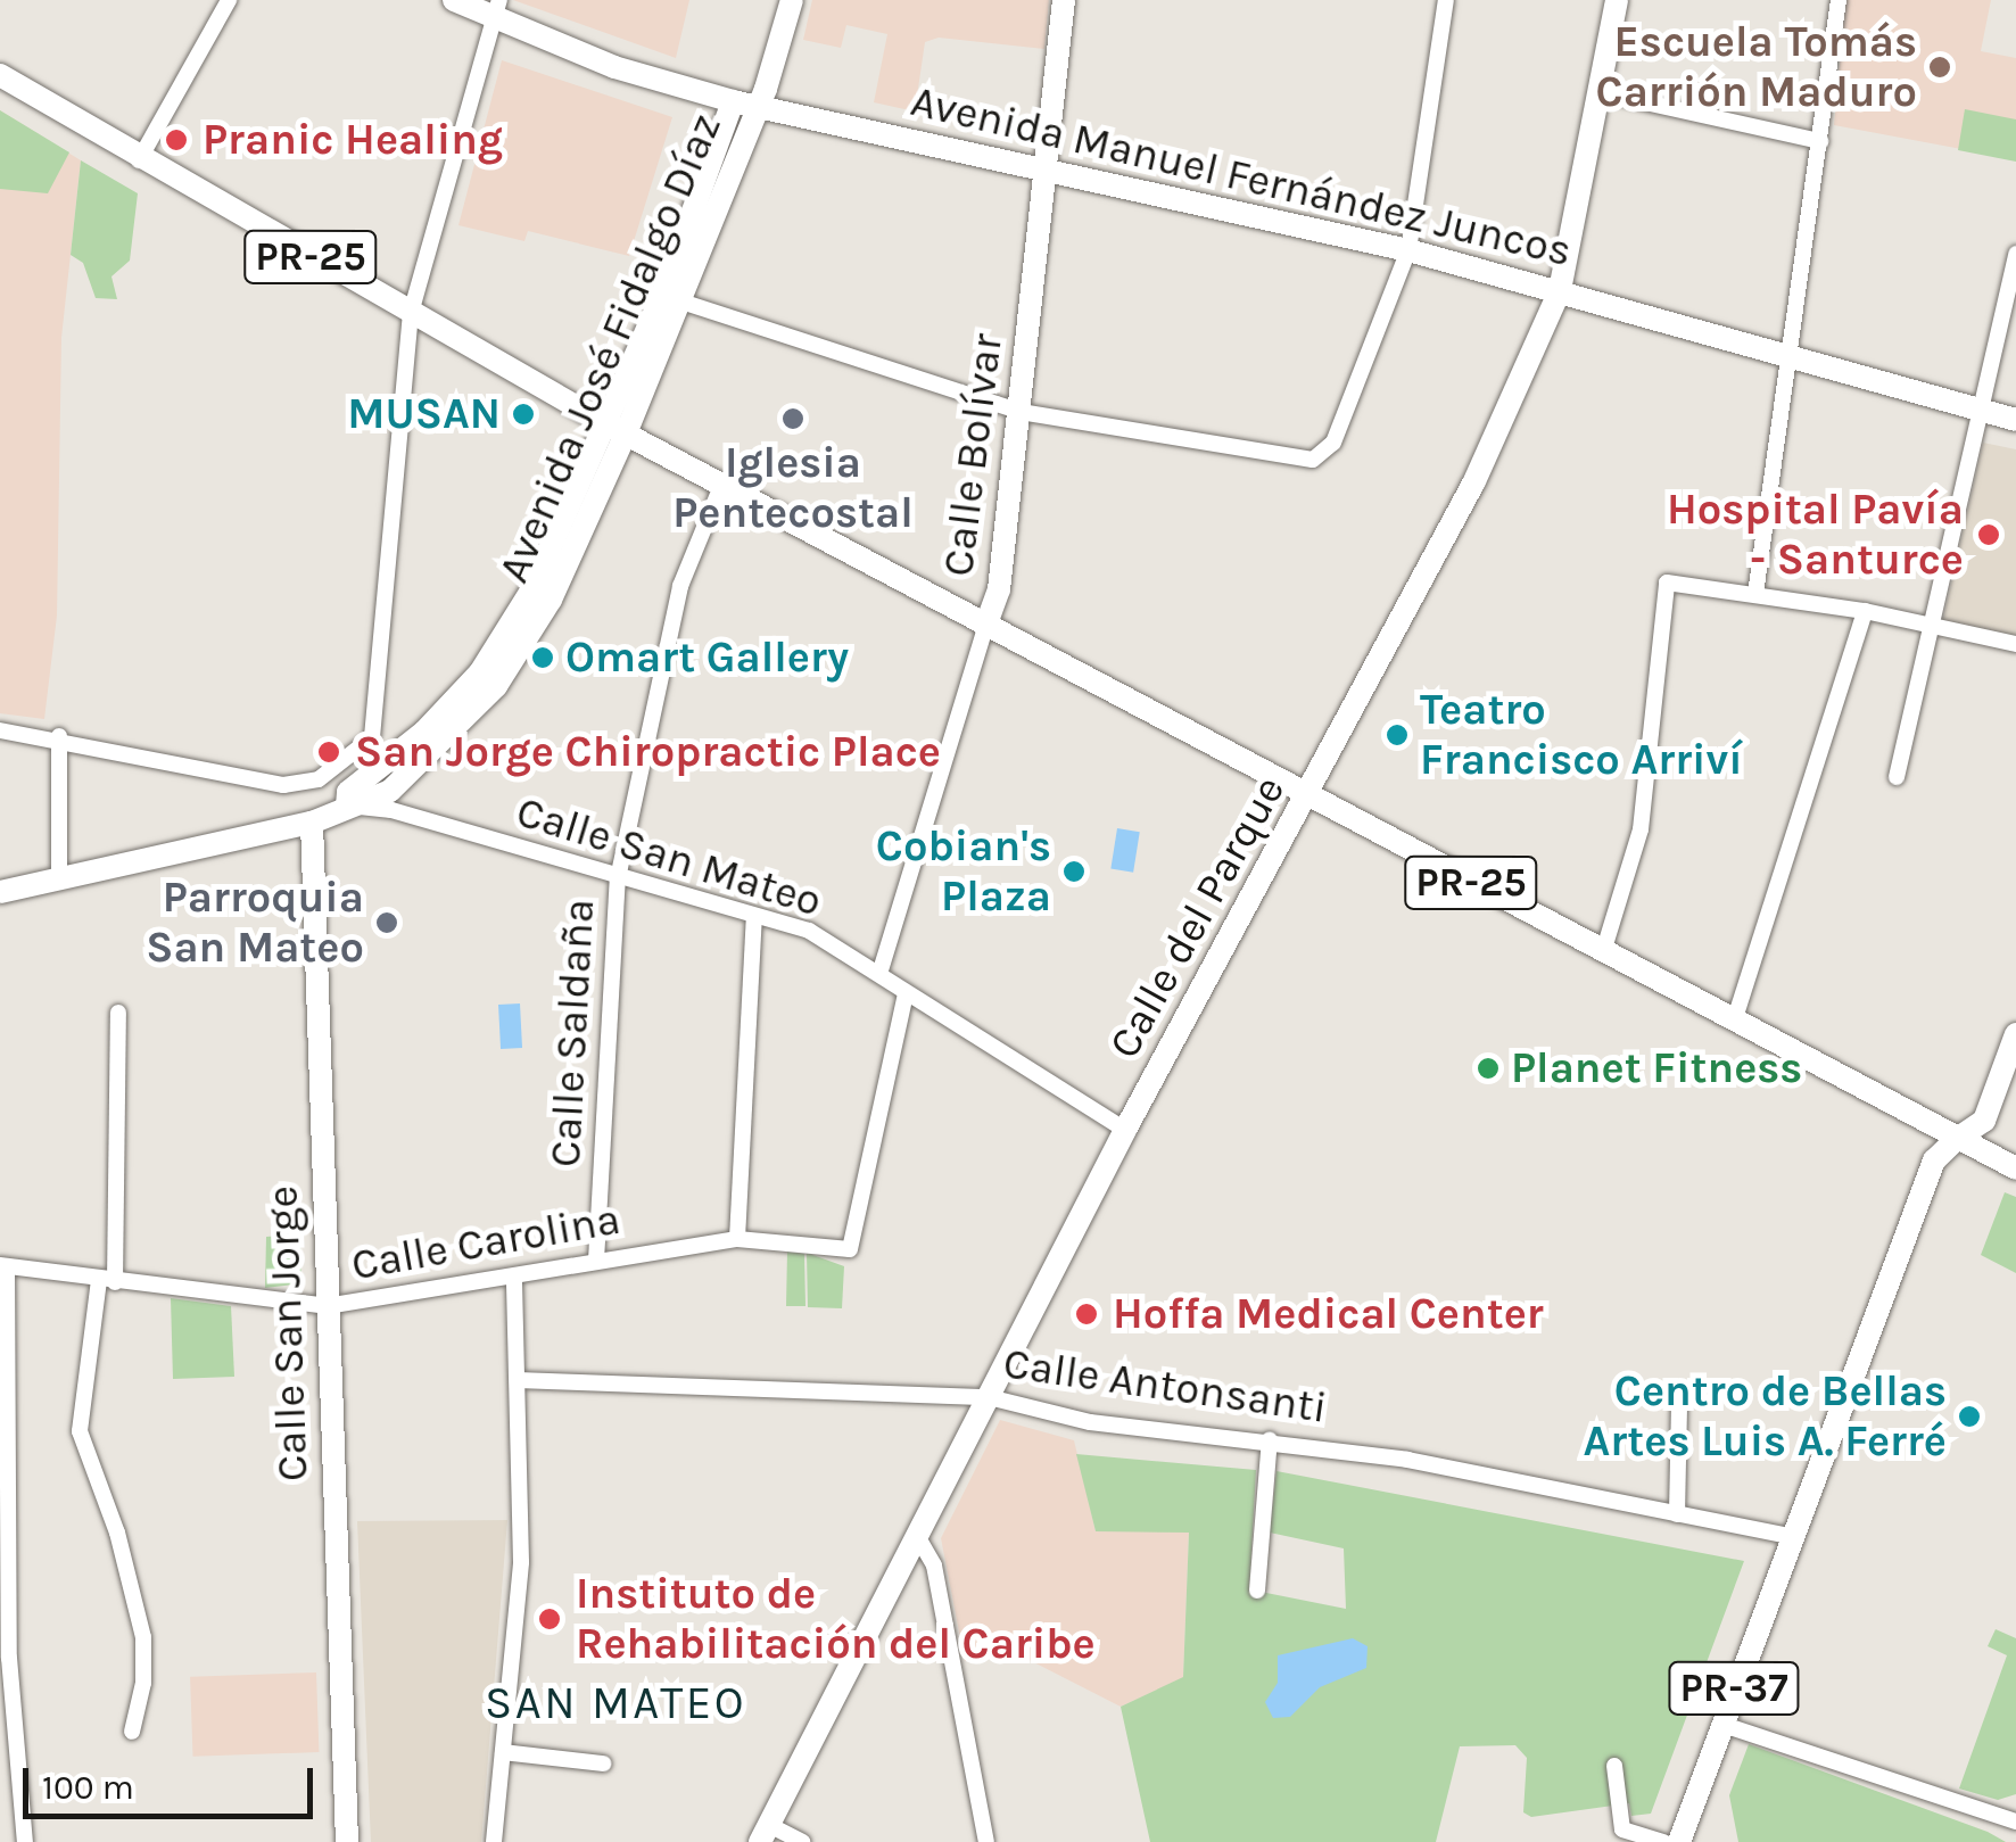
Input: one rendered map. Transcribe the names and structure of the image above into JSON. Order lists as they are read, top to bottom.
{
  "streets": {
    "street": [
      "Avenida Manuel Fernández Juncos",
      "PR-25",
      "Avenida José Fidalgo Díaz",
      "Calle Bolívar",
      "Calle San Mateo",
      "Calle del Parque",
      "Calle Saldaña",
      "Calle Carolina",
      "Calle San Jorge",
      "Calle Antonsanti",
      "PR-37"
    ]
  },
  "crossings": [
    ["Avenida Manuel Fernández Juncos", "Avenida José Fidalgo Díaz"],
    ["Avenida Manuel Fernández Juncos", "Calle Bolívar"],
    ["Avenida Manuel Fernández Juncos", "Calle del Parque"],
    ["PR-25", "Avenida José Fidalgo Díaz"],
    ["PR-25", "Calle Bolívar"],
    ["PR-25", "Calle del Parque"],
    ["PR-25", "Calle Saldaña"],
    ["PR-25", "PR-37"],
    ["Avenida José Fidalgo Díaz", "Calle San Mateo"],
    ["Avenida José Fidalgo Díaz", "Calle San Jorge"],
    ["Calle Bolívar", "Calle San Mateo"],
    ["Calle San Mateo", "Calle del Parque"],
    ["Calle San Mateo", "Calle Saldaña"],
    ["Calle San Mateo", "Calle Carolina"],
    ["Calle del Parque", "Calle Antonsanti"],
    ["Calle Saldaña", "Calle Carolina"],
    ["Calle Carolina", "Calle San Jorge"],
    ["Calle Antonsanti", "PR-37"]
  ],
  "districts": ["SAN MATEO"],
  "places": [
    "Escuela Tomás Carrión Maduro",
    "Pranic Healing",
    "MUSAN",
    "Iglesia Pentecostal",
    "Hospital Pavía - Santurce",
    "Omart Gallery",
    "Teatro Francisco Arriví",
    "San Jorge Chiropractic Place",
    "Cobian's Plaza",
    "Parroquia San Mateo",
    "Planet Fitness",
    "Hoffa Medical Center",
    "Centro de Bellas Artes Luis A. Ferré",
    "Instituto de Rehabilitación del Caribe"
  ],
  "scale_bar": "100 m"
}
